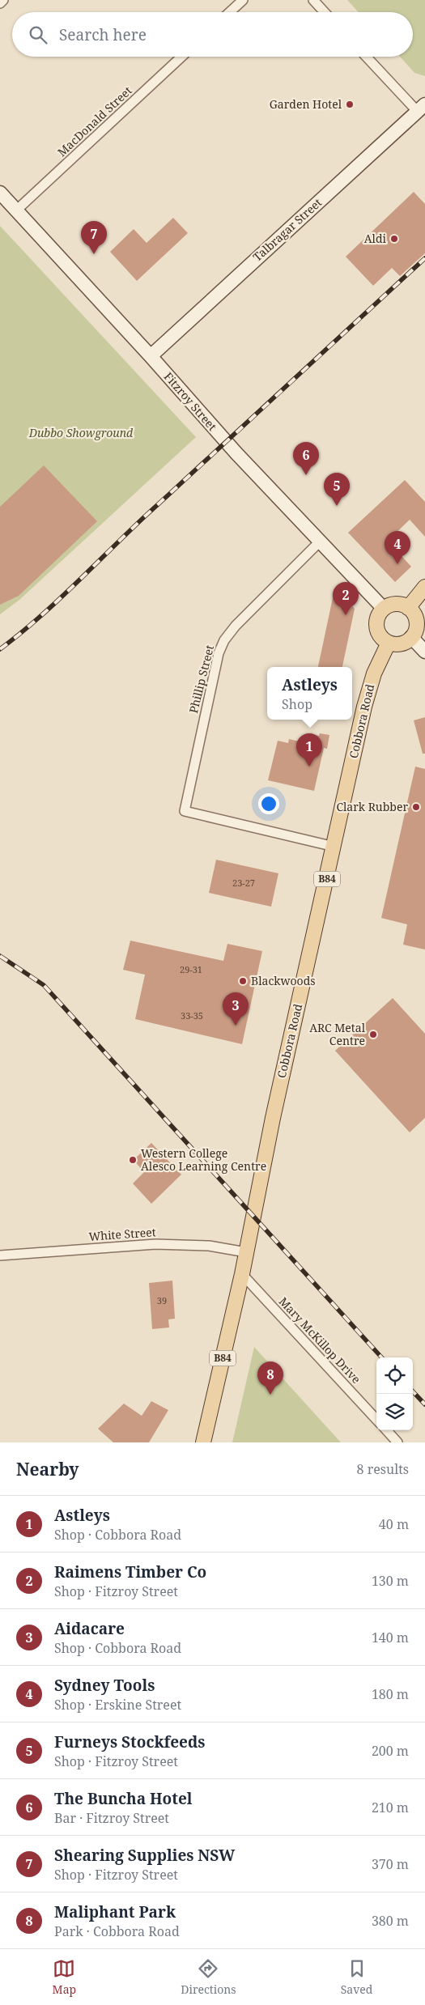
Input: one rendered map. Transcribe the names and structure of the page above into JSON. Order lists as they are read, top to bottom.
{
  "streets": {
    "main road": ["Cobbora Road", "B84"],
    "street": [
      "MacDonald Street",
      "Talbragar Street",
      "Fitzroy Street",
      "Phillip Street",
      "White Street",
      "Mary McKillop Drive"
    ]
  },
  "crossings": [
    ["MacDonald Street", "Fitzroy Street"],
    ["Talbragar Street", "Fitzroy Street"],
    ["Fitzroy Street", "Phillip Street"],
    ["Fitzroy Street", "Cobbora Road"],
    ["Phillip Street", "Cobbora Road"],
    ["Cobbora Road", "White Street"],
    ["Cobbora Road", "Mary McKillop Drive"]
  ],
  "parks": ["Dubbo Showground"],
  "places": [
    "Garden Hotel",
    "Aldi",
    "Clark Rubber",
    "Blackwoods",
    "ARC Metal Centre",
    "Western College Alesco Learning Centre"
  ],
  "house_numbers": [
    "23-27",
    "29-31",
    "33-35",
    "39"
  ],
  "page": {
    "search": "Search here",
    "pins": [
      "7",
      "6",
      "5",
      "4",
      "2",
      "1",
      "3",
      "8"
    ],
    "popup": ["Astleys", "Shop"],
    "heading": ["Nearby", "8 results"],
    "list": [
      {
        "mark": "1",
        "name": "Astleys",
        "note": "Shop · Cobbora Road",
        "value": "40 m"
      },
      {
        "mark": "2",
        "name": "Raimens Timber Co",
        "note": "Shop · Fitzroy Street",
        "value": "130 m"
      },
      {
        "mark": "3",
        "name": "Aidacare",
        "note": "Shop · Cobbora Road",
        "value": "140 m"
      },
      {
        "mark": "4",
        "name": "Sydney Tools",
        "note": "Shop · Erskine Street",
        "value": "180 m"
      },
      {
        "mark": "5",
        "name": "Furneys Stockfeeds",
        "note": "Shop · Fitzroy Street",
        "value": "200 m"
      },
      {
        "mark": "6",
        "name": "The Buncha Hotel",
        "note": "Bar · Fitzroy Street",
        "value": "210 m"
      },
      {
        "mark": "7",
        "name": "Shearing Supplies NSW",
        "note": "Shop · Fitzroy Street",
        "value": "370 m"
      },
      {
        "mark": "8",
        "name": "Maliphant Park",
        "note": "Park · Cobbora Road",
        "value": "380 m"
      }
    ],
    "nav": ["Map", "Directions", "Saved"]
  }
}
